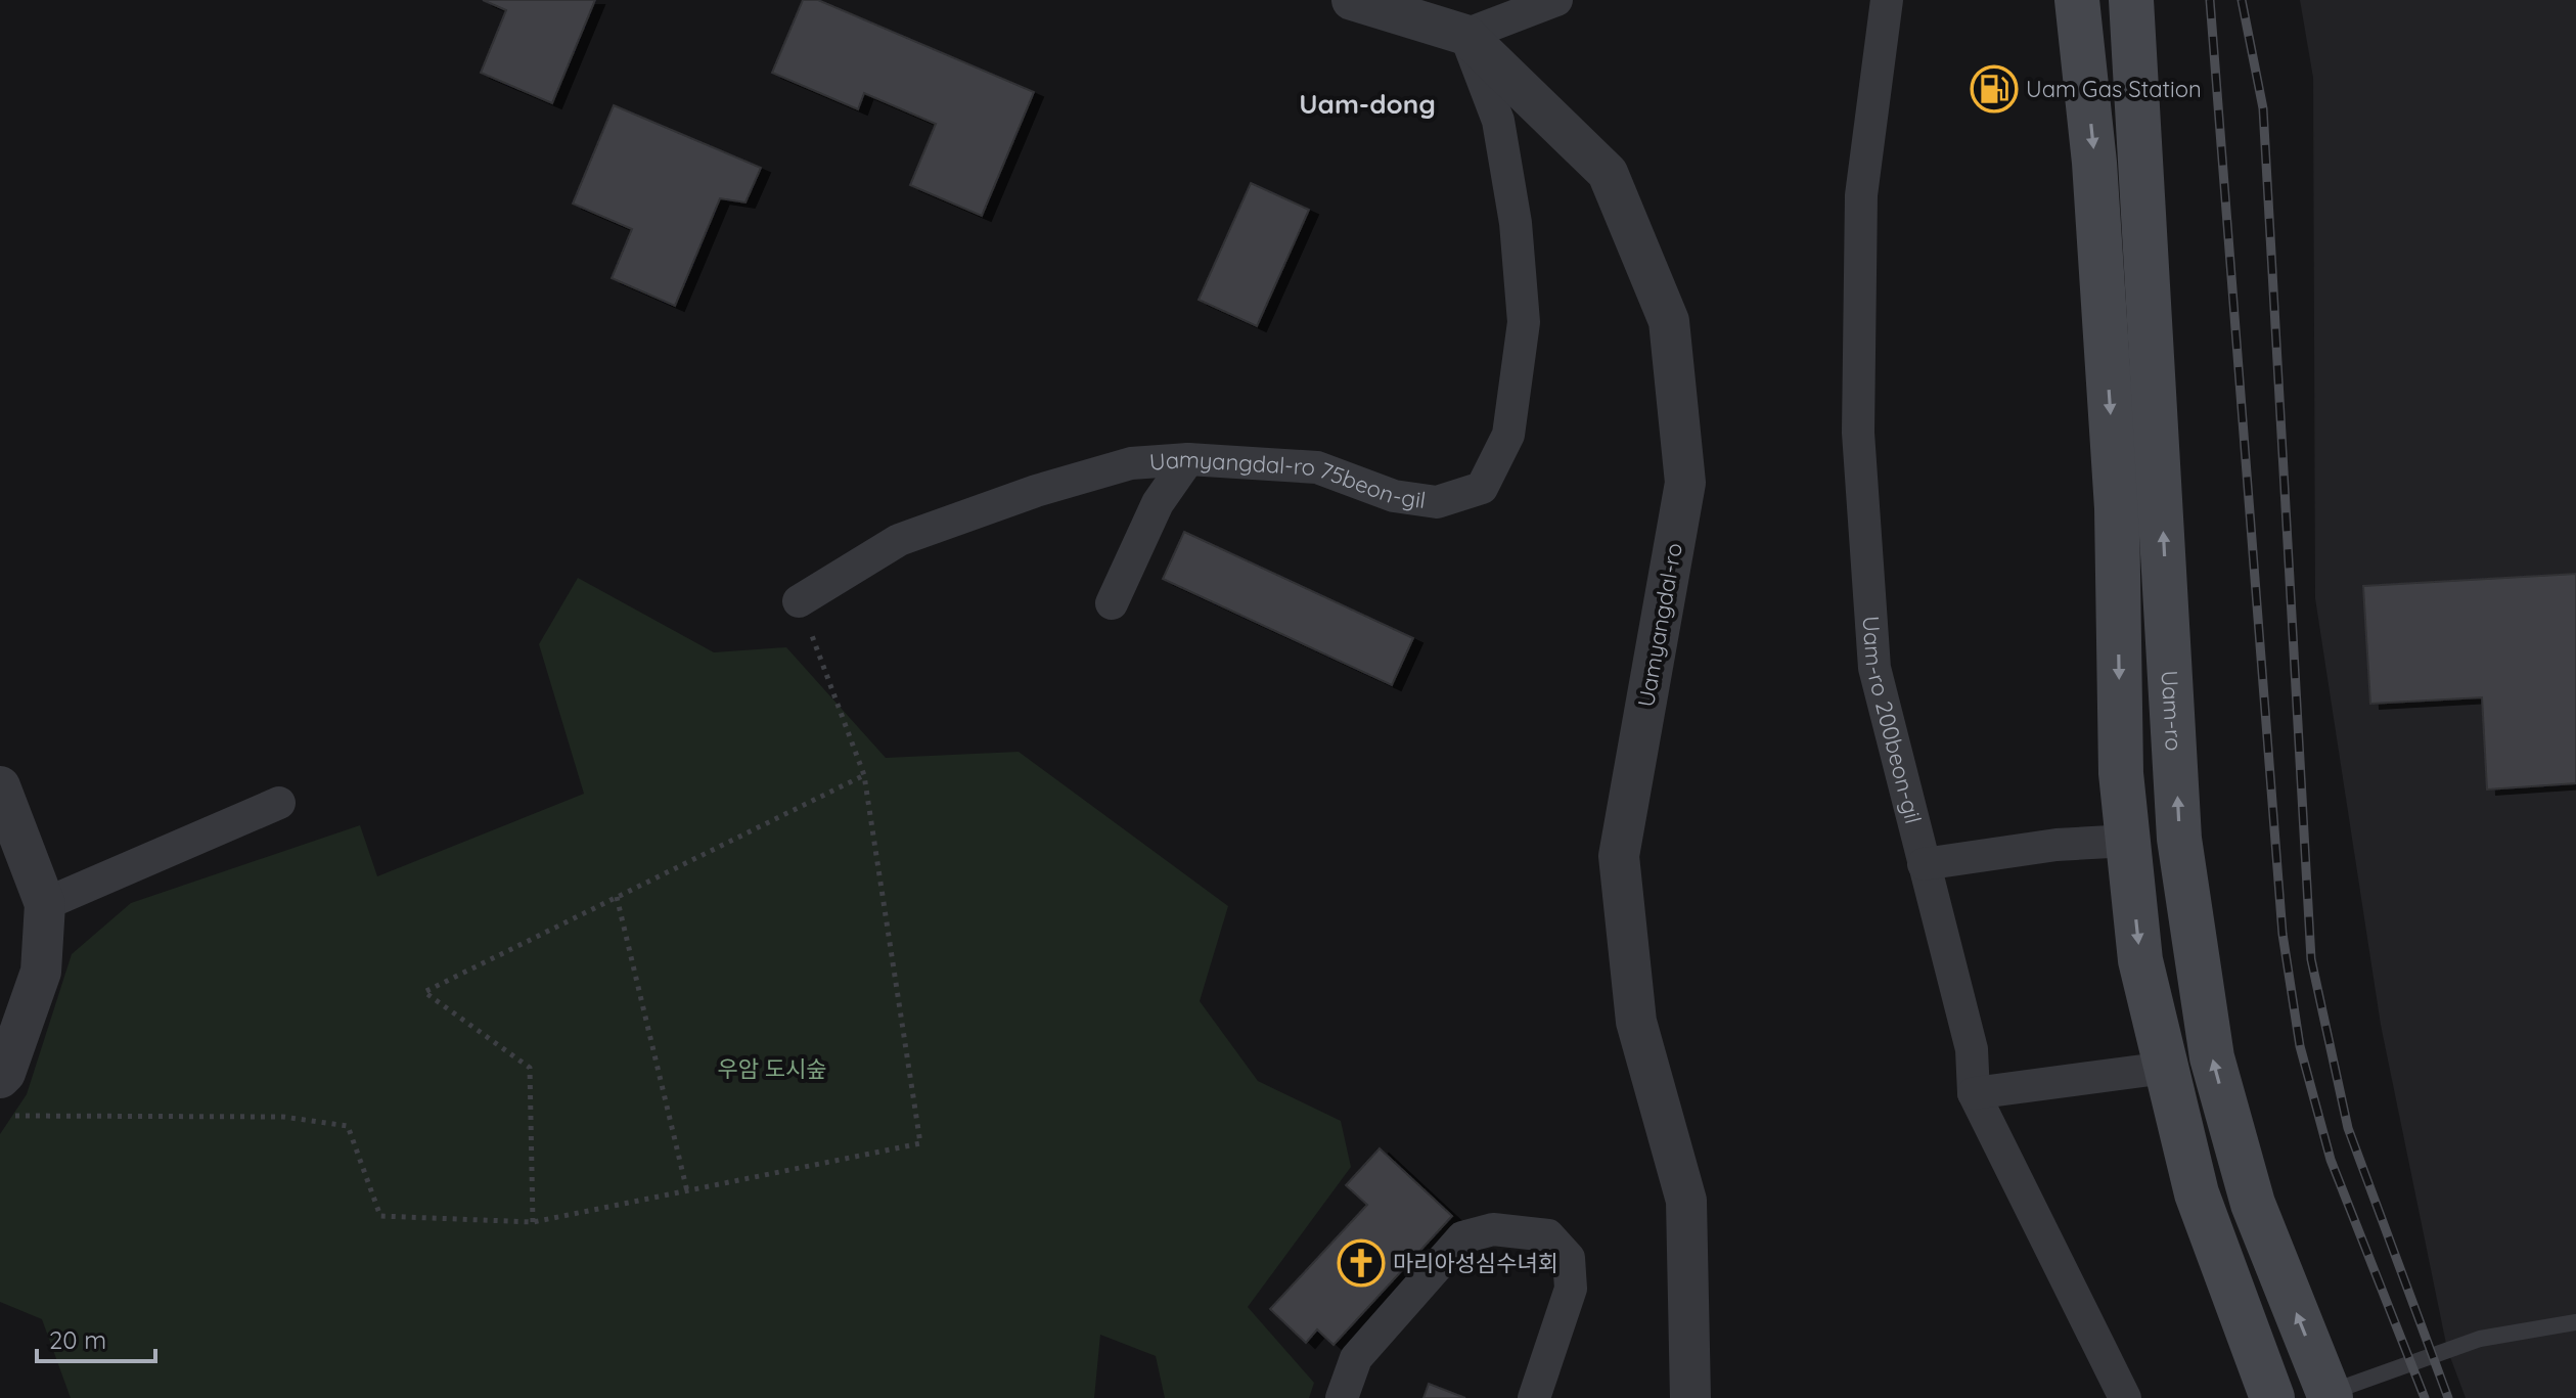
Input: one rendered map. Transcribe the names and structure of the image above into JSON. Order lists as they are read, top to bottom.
{
  "streets": {
    "main road": ["Uam-ro"],
    "street": ["Uamyangdal-ro 75beon-gil", "Uamyangdal-ro", "Uam-ro 200beon-gil"]
  },
  "crossings": [
    ["Uamyangdal-ro 75beon-gil", "Uamyangdal-ro"]
  ],
  "districts": ["Uam-dong"],
  "parks": ["우암 도시숲"],
  "places": {
    "fuel station": ["Uam Gas Station"],
    "church": ["마리아성심수녀회"]
  },
  "scale_bar": "20 m"
}
